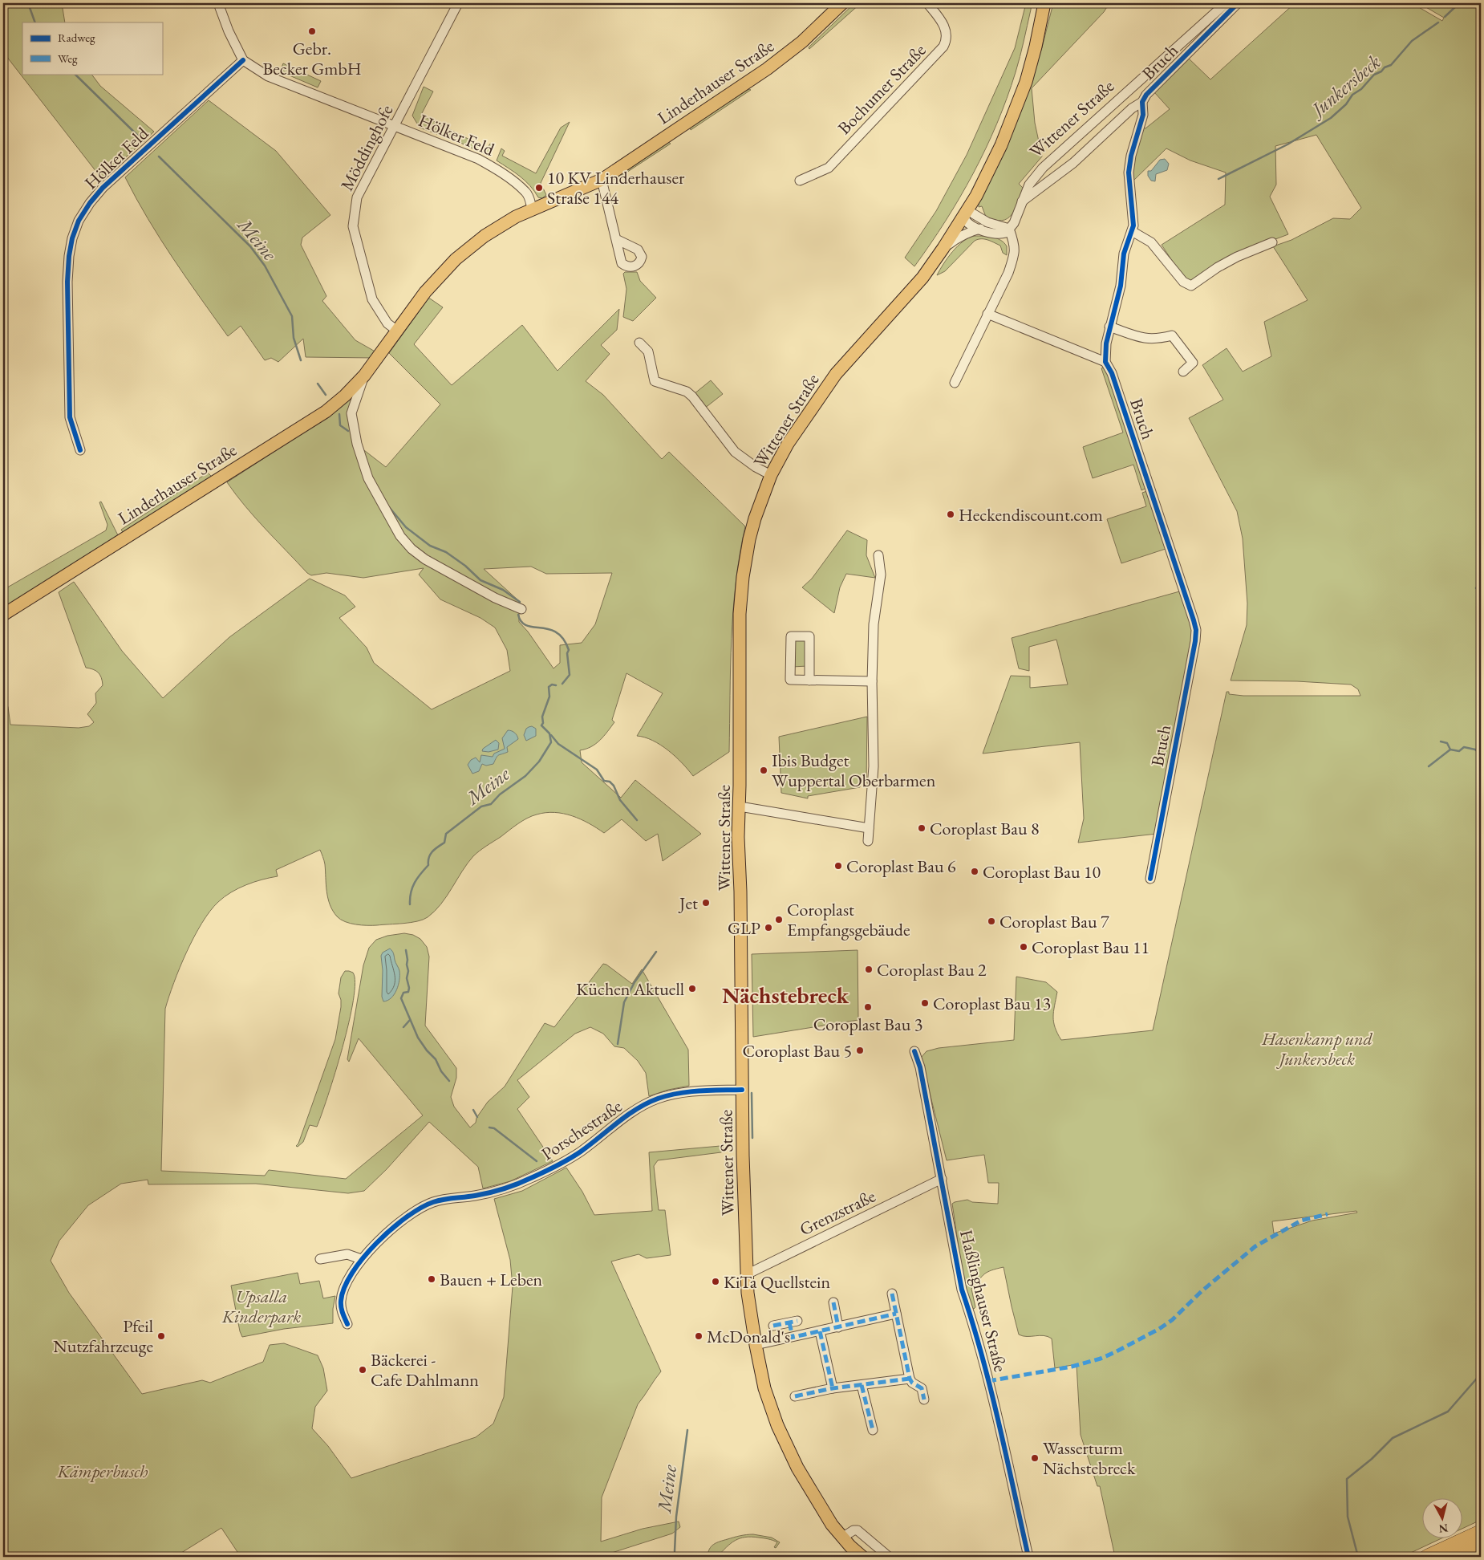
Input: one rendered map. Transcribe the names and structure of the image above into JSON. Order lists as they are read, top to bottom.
{
  "streets": {
    "main road": ["Linderhauser Straße", "Wittener Straße"],
    "street": [
      "Bruch",
      "Bochumer Straße",
      "Hölker Feld",
      "Möddinghofe",
      "Porschestraße",
      "Grenzstraße",
      "Haßlinghauser Straße"
    ]
  },
  "crossings": [
    ["Bruch", "Wittener Straße"],
    ["Linderhauser Straße", "Hölker Feld"],
    ["Linderhauser Straße", "Möddinghofe"],
    ["Wittener Straße", "Porschestraße"],
    ["Wittener Straße", "Grenzstraße"],
    ["Hölker Feld", "Möddinghofe"],
    ["Grenzstraße", "Haßlinghauser Straße"]
  ],
  "districts": ["Nächstebreck"],
  "water": ["Junkersbeck", "Meine"],
  "parks": ["Hasenkamp und Junkersbeck", "Upsalla Kinderpark", "Kämperbusch"],
  "places": [
    "Gebr. Becker GmbH",
    "10 KV Linderhauser Straße 144",
    "Heckendiscount.com",
    "Ibis Budget Wuppertal Oberbarmen",
    "Coroplast Bau 8",
    "Coroplast Bau 6",
    "Coroplast Bau 10",
    "Jet",
    "Coroplast Empfangsgebäude",
    "Coroplast Bau 7",
    "GLP",
    "Coroplast Bau 11",
    "Coroplast Bau 2",
    "Küchen Aktuell",
    "Coroplast Bau 13",
    "Coroplast Bau 3",
    "Coroplast Bau 5",
    "Bauen + Leben",
    "KiTa Quellstein",
    "Pfeil Nutzfahrzeuge",
    "McDonald's",
    "Bäckerei - Cafe Dahlmann",
    "Wasserturm Nächstebreck"
  ],
  "legend": ["Radweg", "Weg"],
  "north": "bottom"
}
